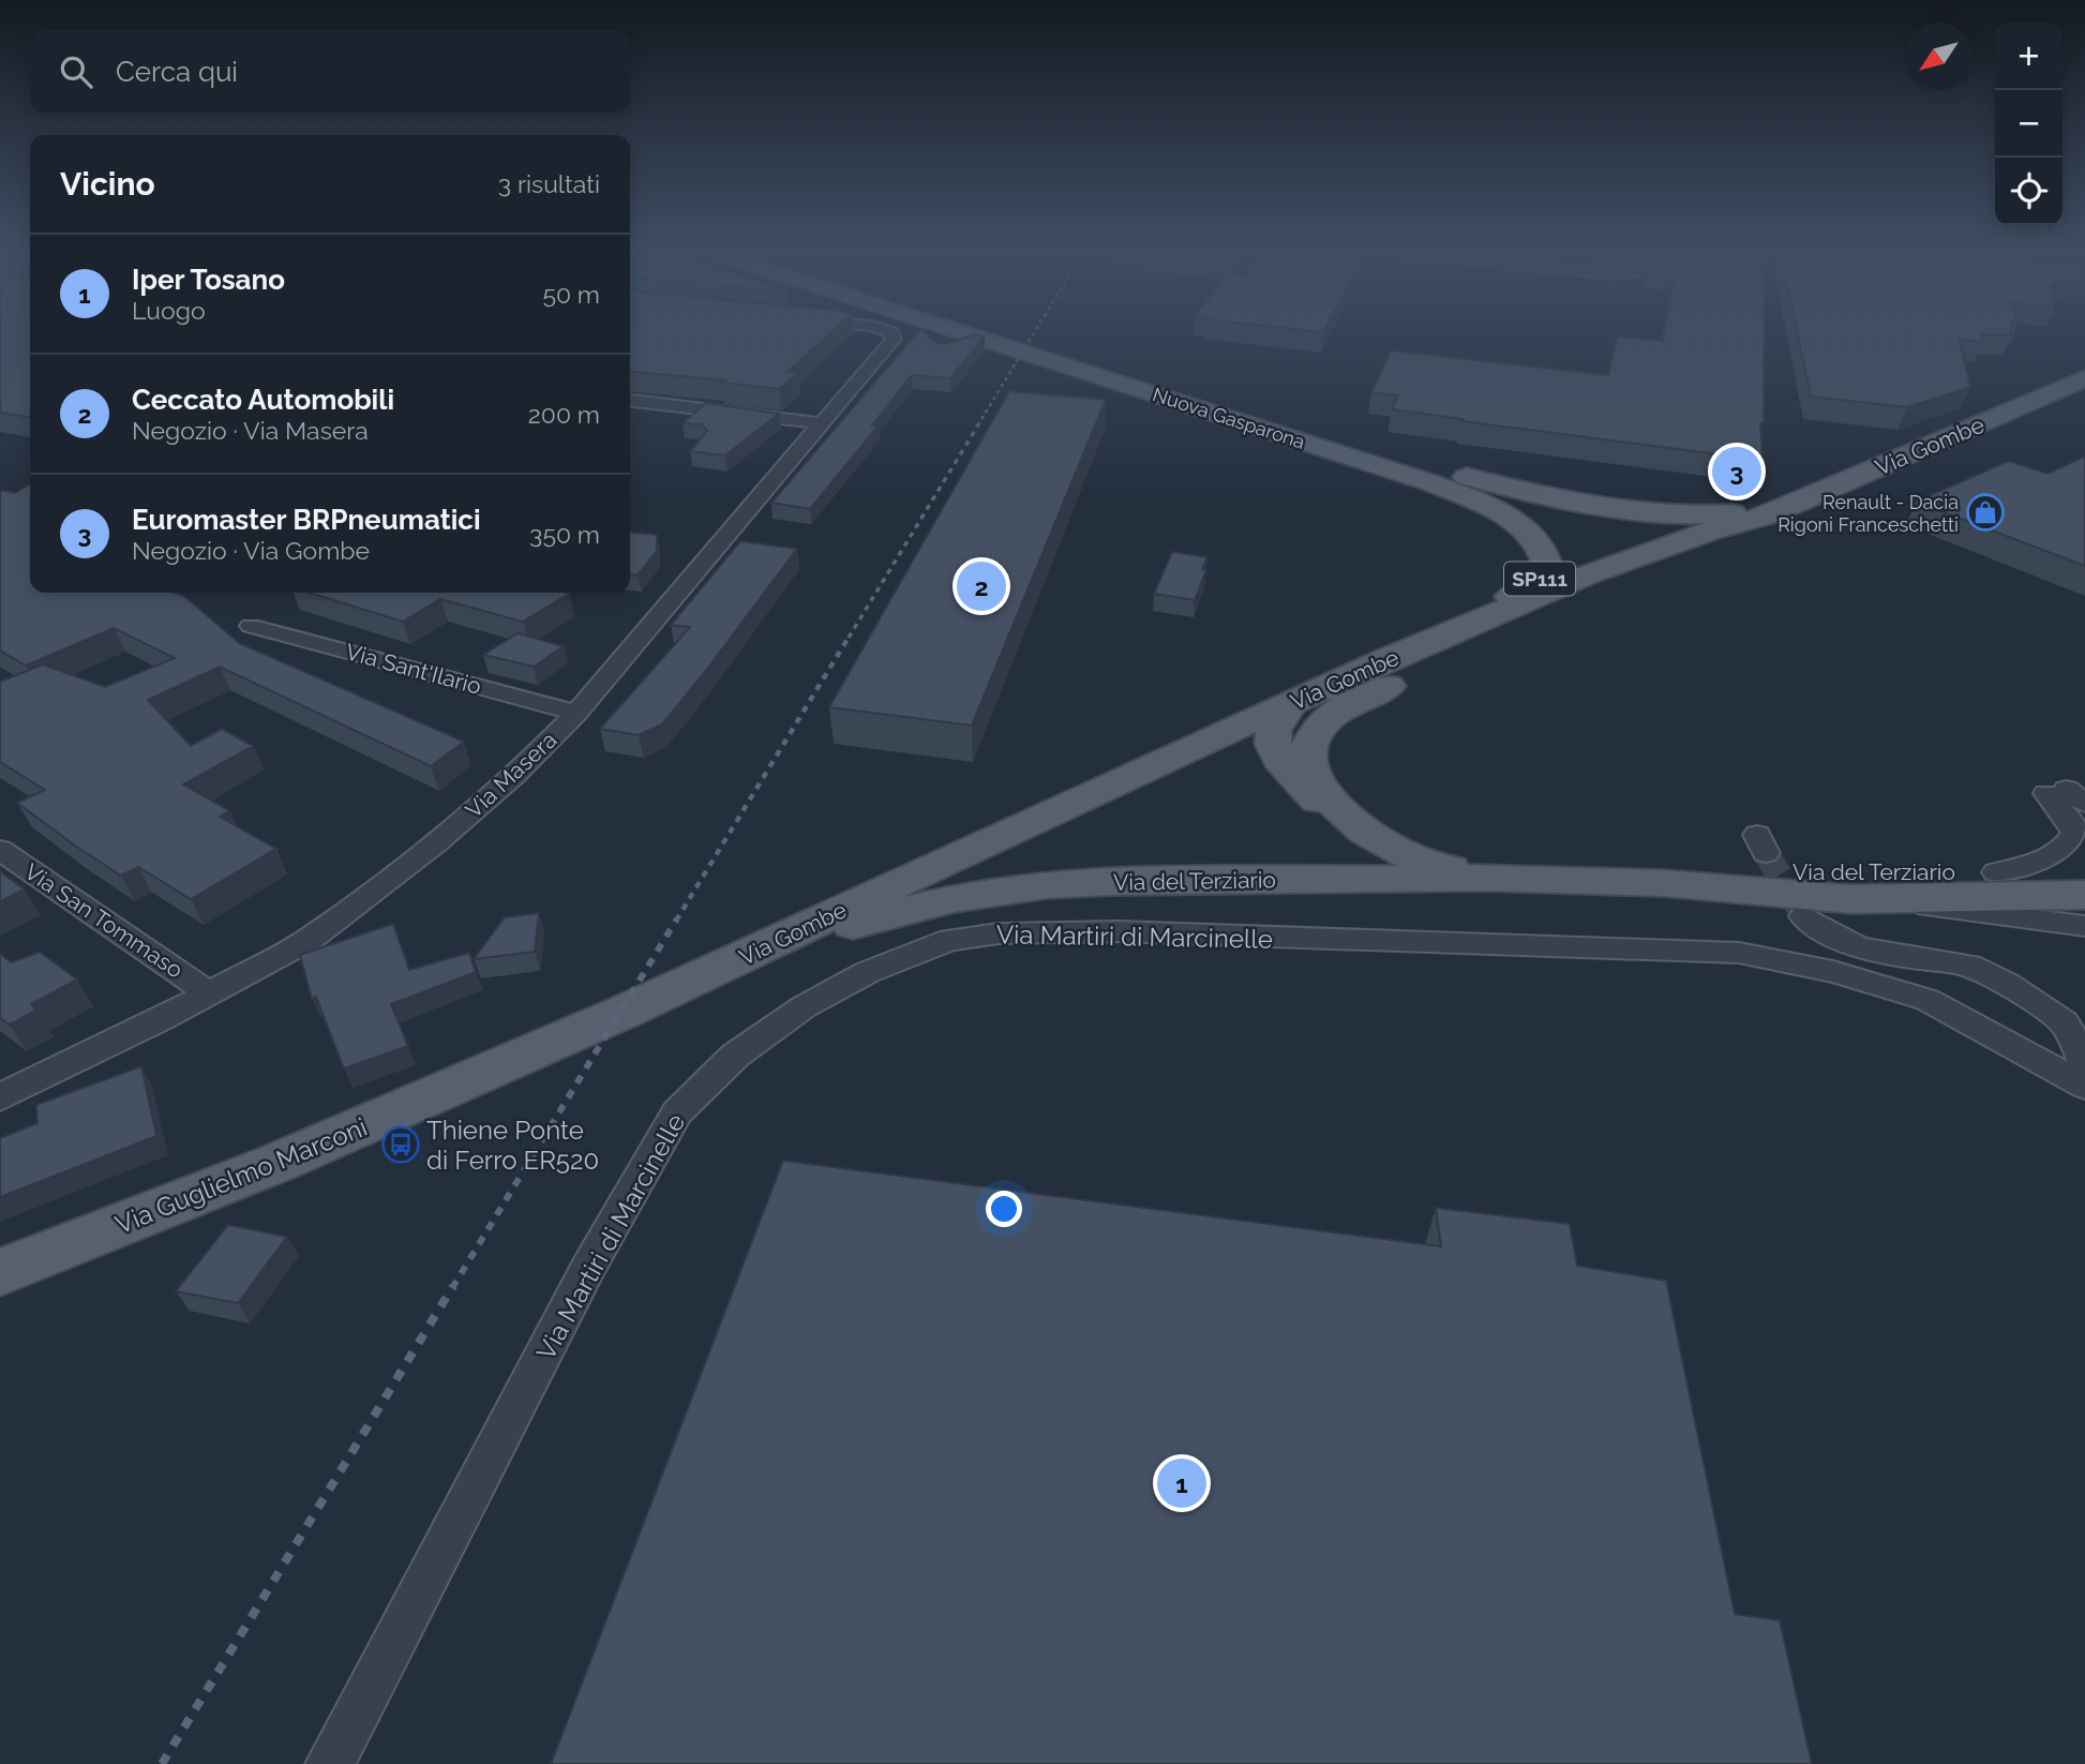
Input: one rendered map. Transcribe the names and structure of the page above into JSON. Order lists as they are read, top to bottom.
{
  "streets": {
    "main road": [
      "Nuova Gasparona",
      "Via Gombe",
      "SP111",
      "Via del Terziario",
      "Via Guglielmo Marconi"
    ],
    "street": [
      "Via Sant'Ilario",
      "Via Masera",
      "Via San Tommaso",
      "Via Martiri di Marcinelle"
    ]
  },
  "crossings": [
    ["Nuova Gasparona", "Via Gombe"],
    ["Nuova Gasparona", "SP111"],
    ["Via Gombe", "SP111"],
    ["Via Gombe", "Via del Terziario"],
    ["Via Gombe", "Via Guglielmo Marconi"],
    ["Via Sant'Ilario", "Via Masera"],
    ["Via Masera", "Via San Tommaso"]
  ],
  "places": {
    "shop": ["Renault - Dacia Rigoni Franceschetti"],
    "bus stop": ["Thiene Ponte di Ferro ER520"]
  },
  "north": "bottom left",
  "page": {
    "map_buttons": ["+", "−"],
    "search": "Cerca qui",
    "heading": ["Vicino", "3 risultati"],
    "list": [
      {
        "mark": "1",
        "name": "Iper Tosano",
        "note": "Luogo",
        "value": "50 m"
      },
      {
        "mark": "2",
        "name": "Ceccato Automobili",
        "note": "Negozio · Via Masera",
        "value": "200 m"
      },
      {
        "mark": "3",
        "name": "Euromaster BRPneumatici",
        "note": "Negozio · Via Gombe",
        "value": "350 m"
      }
    ],
    "pins": ["3", "2", "1"]
  }
}
